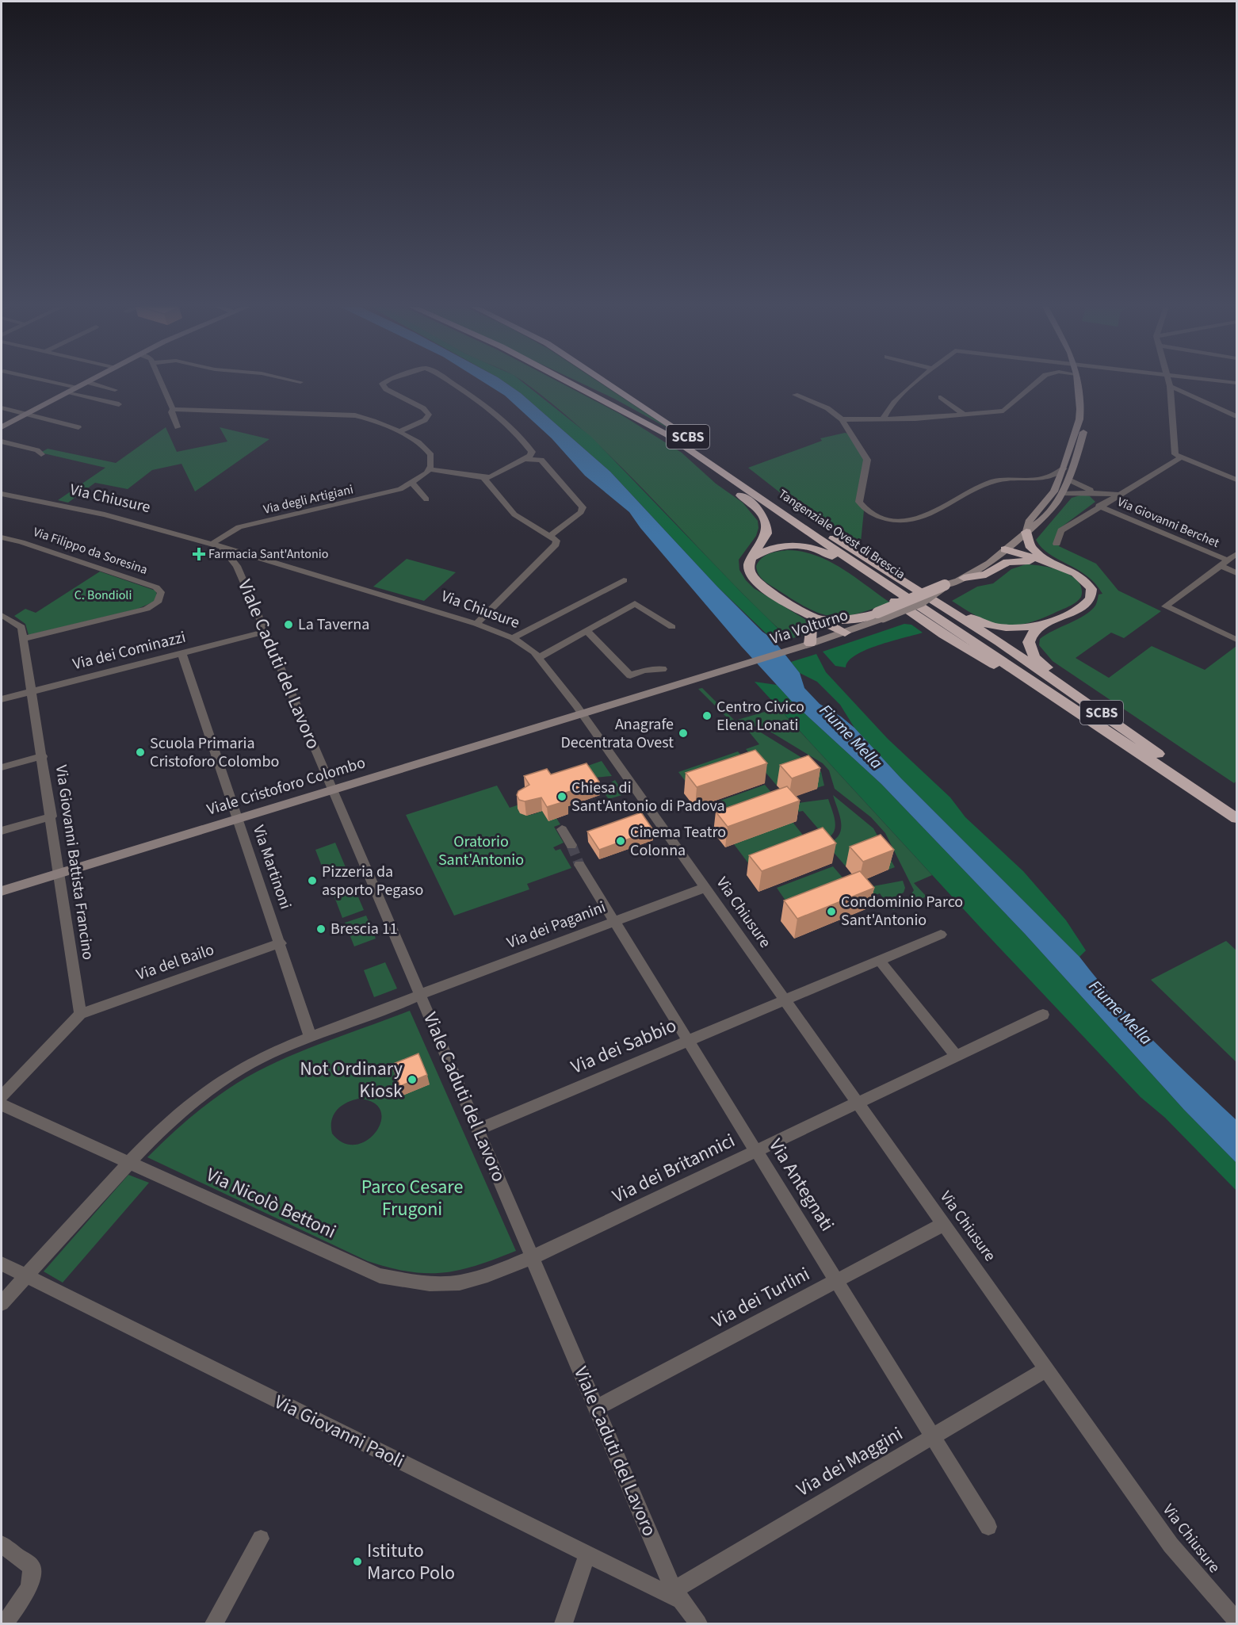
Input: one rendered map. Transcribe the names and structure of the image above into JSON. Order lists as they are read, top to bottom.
{
  "streets": {
    "highway": ["SCBS", "Tangenziale Ovest di Brescia"],
    "street": [
      "Via Chiusure",
      "Via degli Artigiani",
      "Via Giovanni Berchet",
      "Via Filippo da Soresina",
      "Via Volturno",
      "Via dei Cominazzi",
      "Viale Caduti del Lavoro",
      "Viale Cristoforo Colombo",
      "Via Giovanni Battista Francino",
      "Via Martinoni",
      "Via dei Paganini",
      "Via del Bailo",
      "Via dei Sabbio",
      "Via dei Britannici",
      "Via Antegnati",
      "Via Nicolò Bettoni",
      "Via dei Turlini",
      "Via Giovanni Paoli",
      "Via dei Maggini"
    ]
  },
  "crossings": [
    ["Via Chiusure", "Via degli Artigiani"],
    ["Via Chiusure", "Via Volturno"],
    ["Via Chiusure", "Viale Caduti del Lavoro"],
    ["Via Chiusure", "Viale Cristoforo Colombo"],
    ["Via Chiusure", "Via dei Paganini"],
    ["Via Chiusure", "Via dei Sabbio"],
    ["Via Chiusure", "Via dei Britannici"],
    ["Via Chiusure", "Via dei Turlini"],
    ["Via Chiusure", "Via dei Maggini"],
    ["Via Filippo da Soresina", "Via Giovanni Battista Francino"],
    ["Via Volturno", "Viale Cristoforo Colombo"],
    ["Via dei Cominazzi", "Viale Caduti del Lavoro"],
    ["Via dei Cominazzi", "Via Giovanni Battista Francino"],
    ["Via dei Cominazzi", "Via Martinoni"],
    ["Viale Caduti del Lavoro", "Viale Cristoforo Colombo"],
    ["Viale Caduti del Lavoro", "Via dei Paganini"],
    ["Viale Caduti del Lavoro", "Via dei Sabbio"],
    ["Viale Caduti del Lavoro", "Via dei Britannici"],
    ["Viale Caduti del Lavoro", "Via Nicolò Bettoni"],
    ["Viale Caduti del Lavoro", "Via dei Turlini"],
    ["Viale Caduti del Lavoro", "Via Giovanni Paoli"],
    ["Viale Caduti del Lavoro", "Via dei Maggini"],
    ["Viale Cristoforo Colombo", "Via Giovanni Battista Francino"],
    ["Viale Cristoforo Colombo", "Via Martinoni"],
    ["Via Giovanni Battista Francino", "Via del Bailo"],
    ["Via Martinoni", "Via dei Paganini"],
    ["Via Martinoni", "Via del Bailo"],
    ["Via dei Paganini", "Via Antegnati"],
    ["Via dei Paganini", "Via Nicolò Bettoni"],
    ["Via dei Paganini", "Via Giovanni Paoli"],
    ["Via dei Sabbio", "Via Antegnati"],
    ["Via dei Britannici", "Via Antegnati"],
    ["Via dei Britannici", "Via Nicolò Bettoni"],
    ["Via Antegnati", "Via dei Turlini"],
    ["Via Antegnati", "Via dei Maggini"],
    ["Via Giovanni Paoli", "Via dei Maggini"]
  ],
  "water": ["Fiume Mella"],
  "parks": ["C. Bondioli", "Oratorio Sant'Antonio", "Parco Cesare Frugoni"],
  "places": {
    "health": ["Farmacia Sant'Antonio"],
    "other": [
      "La Taverna",
      "Centro Civico Elena Lonati",
      "Anagrafe Decentrata Ovest",
      "Scuola Primaria Cristoforo Colombo",
      "Chiesa di Sant'Antonio di Padova",
      "Cinema Teatro Colonna",
      "Pizzeria da asporto Pegaso",
      "Condominio Parco Sant'Antonio",
      "Brescia 11",
      "Not Ordinary Kiosk",
      "Istituto Marco Polo"
    ]
  }
}
